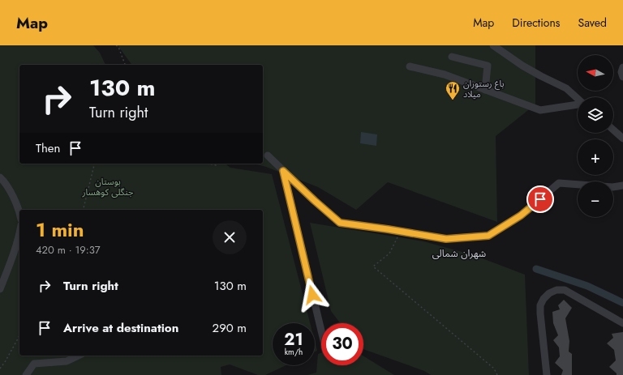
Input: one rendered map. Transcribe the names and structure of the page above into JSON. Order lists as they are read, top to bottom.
{
  "districts": ["شهران شمالی"],
  "parks": ["بوستان جنگلی کوهسار"],
  "places": {
    "restaurant": ["باغ رستوران میلاد"]
  },
  "north": "left",
  "page": {
    "header": "Map",
    "nav": ["Map", "Directions", "Saved"],
    "map_buttons": ["+", "−"],
    "turn": ["130 m", "Turn right"],
    "then": "Then",
    "heading": ["1 min", "420 m · 19:37"],
    "list": [
      {
        "name": "Turn right",
        "value": "130 m"
      },
      {
        "name": "Arrive at destination",
        "value": "290 m"
      }
    ],
    "speed": "21 km/h",
    "limit": "30"
  }
}
